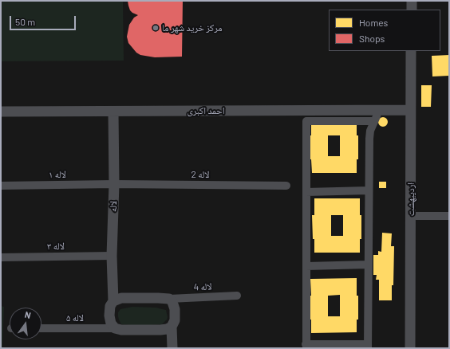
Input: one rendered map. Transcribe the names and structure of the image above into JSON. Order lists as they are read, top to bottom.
{
  "streets": {
    "street": [
      "احمد اکبری",
      "لاله ۱",
      "لاله 2",
      "اردیبهشت",
      "لاله",
      "لاله ۳",
      "لاله 4",
      "لاله ۵"
    ]
  },
  "crossings": [
    ["احمد اکبری", "اردیبهشت"],
    ["احمد اکبری", "لاله"],
    ["لاله ۱", "لاله 2"],
    ["لاله ۱", "لاله"],
    ["لاله 2", "لاله"],
    ["لاله", "لاله ۳"],
    ["لاله", "لاله ۵"]
  ],
  "places": ["مرکز خرید شهر ما"],
  "legend": ["Homes", "Shops"],
  "scale_bar": "50 m",
  "north": "top"
}
